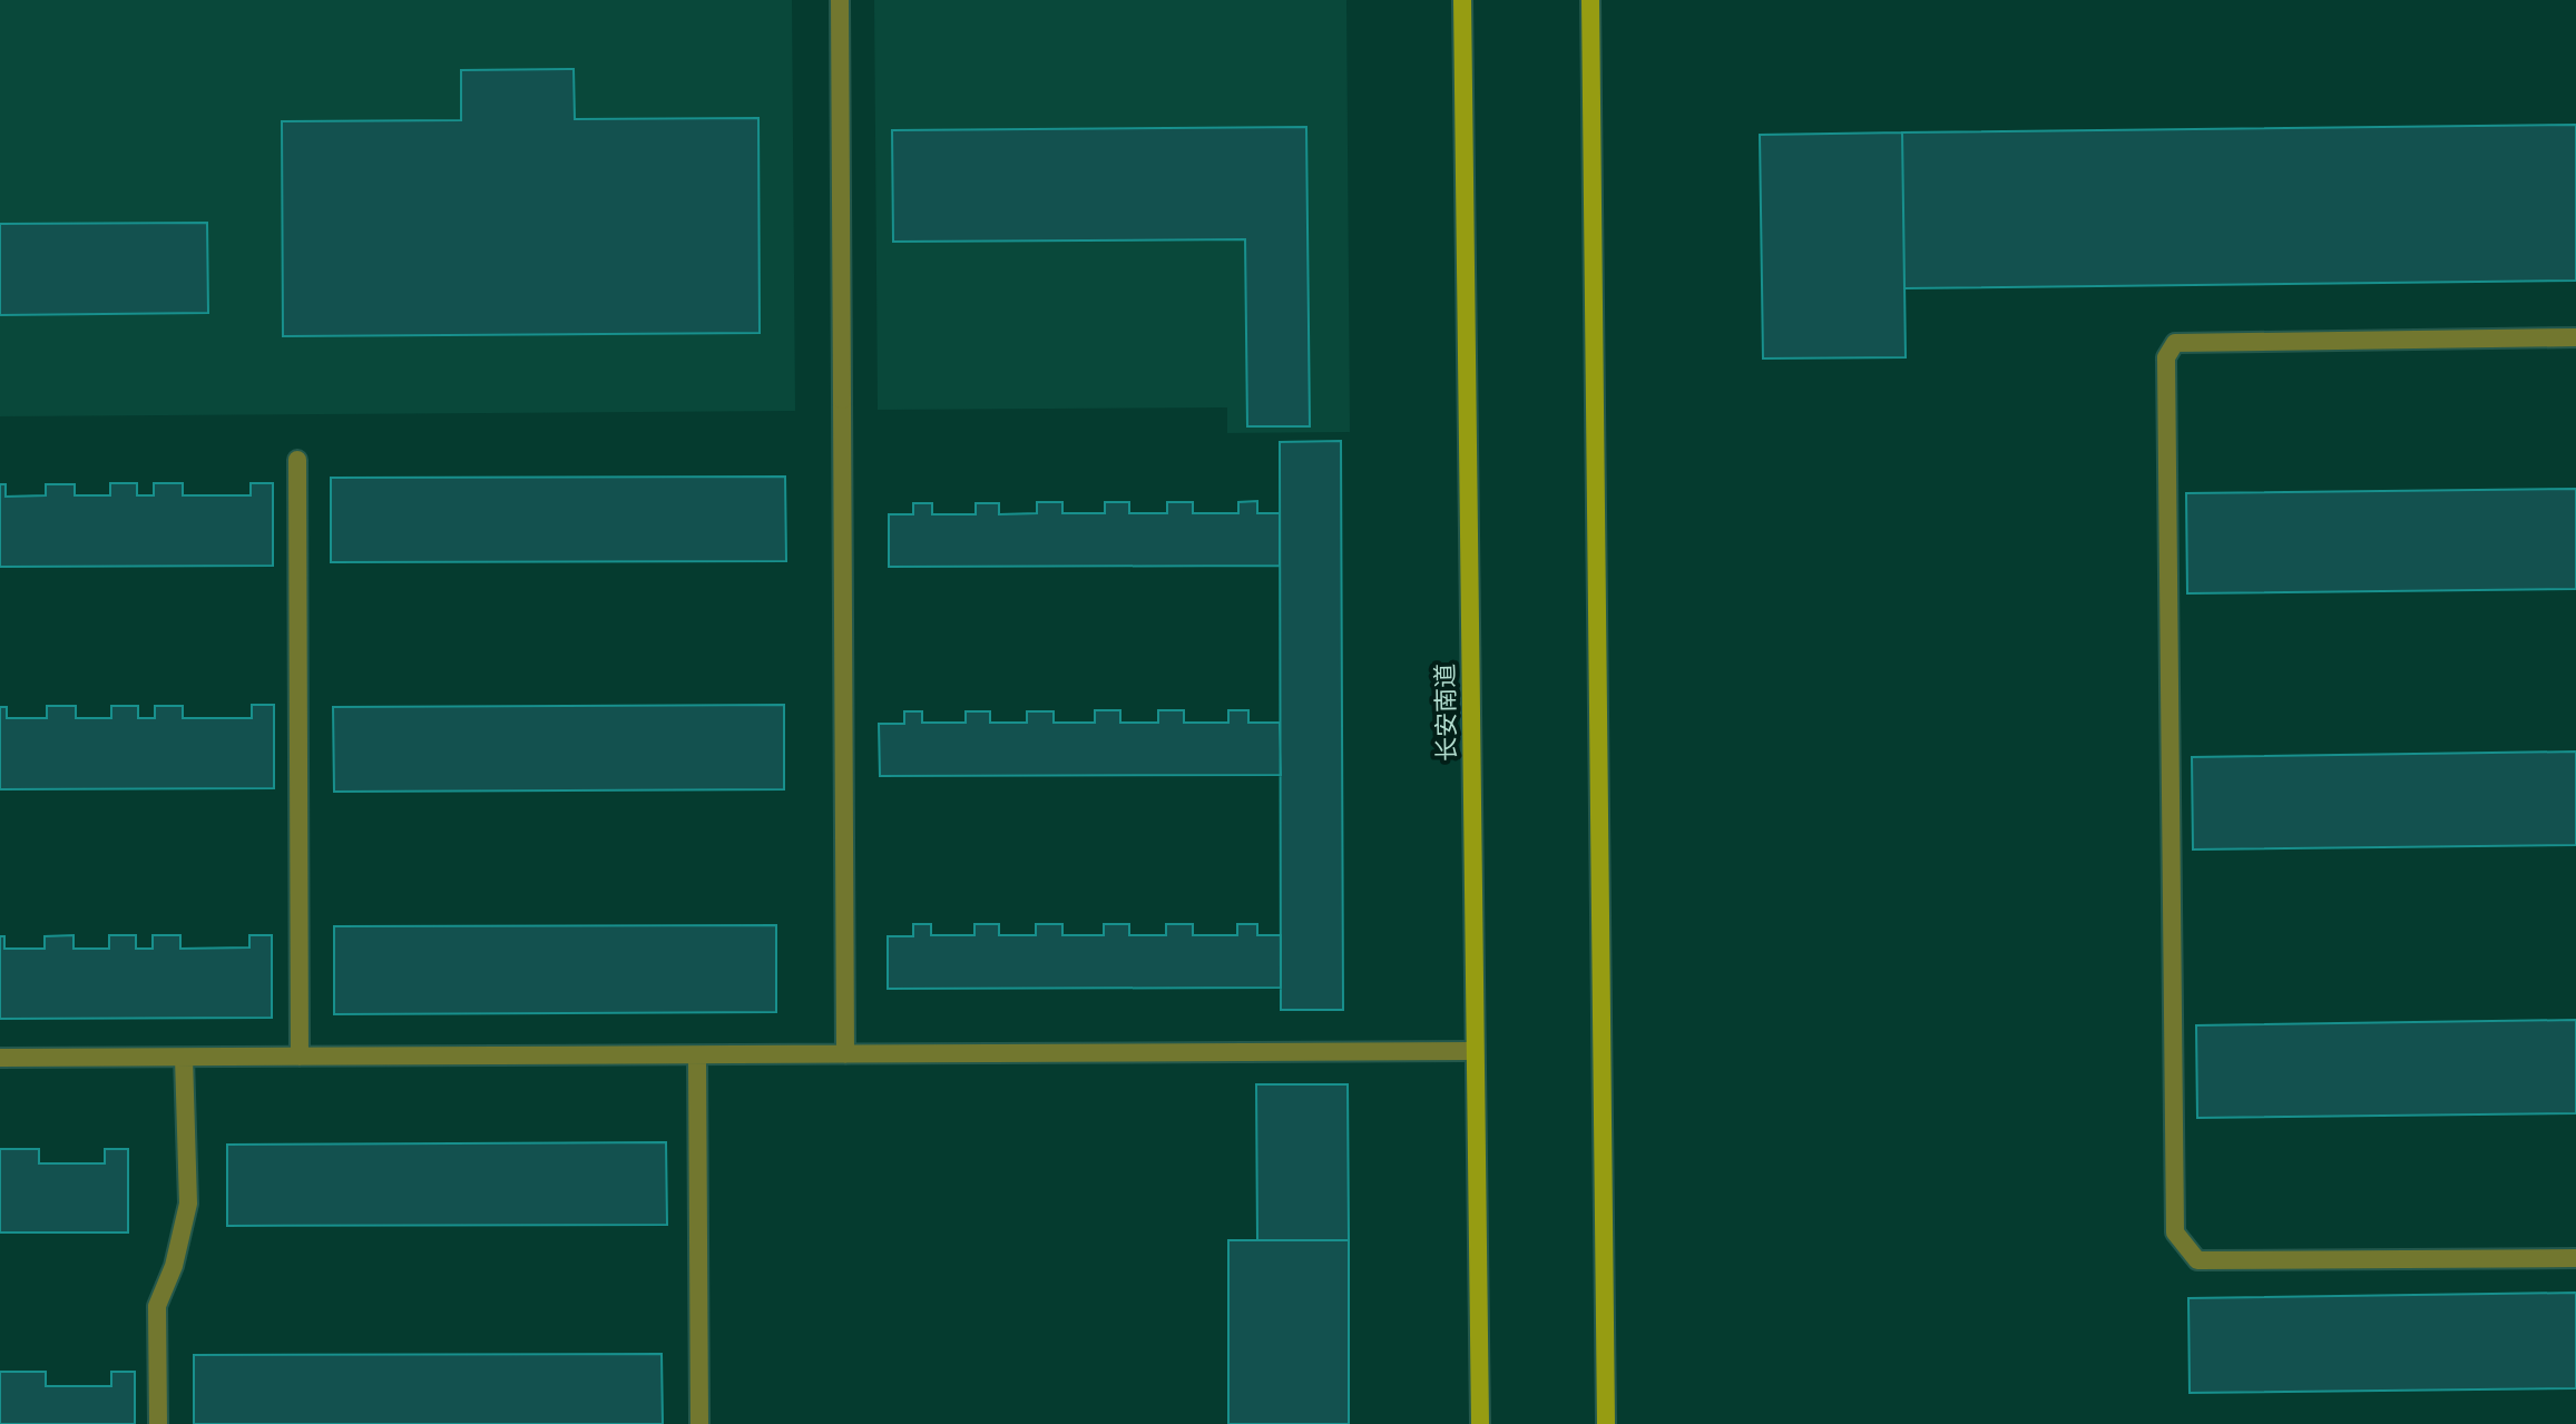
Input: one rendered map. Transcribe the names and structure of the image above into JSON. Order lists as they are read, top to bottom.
{
  "streets": {
    "main road": ["长安南道"]
  }
}
